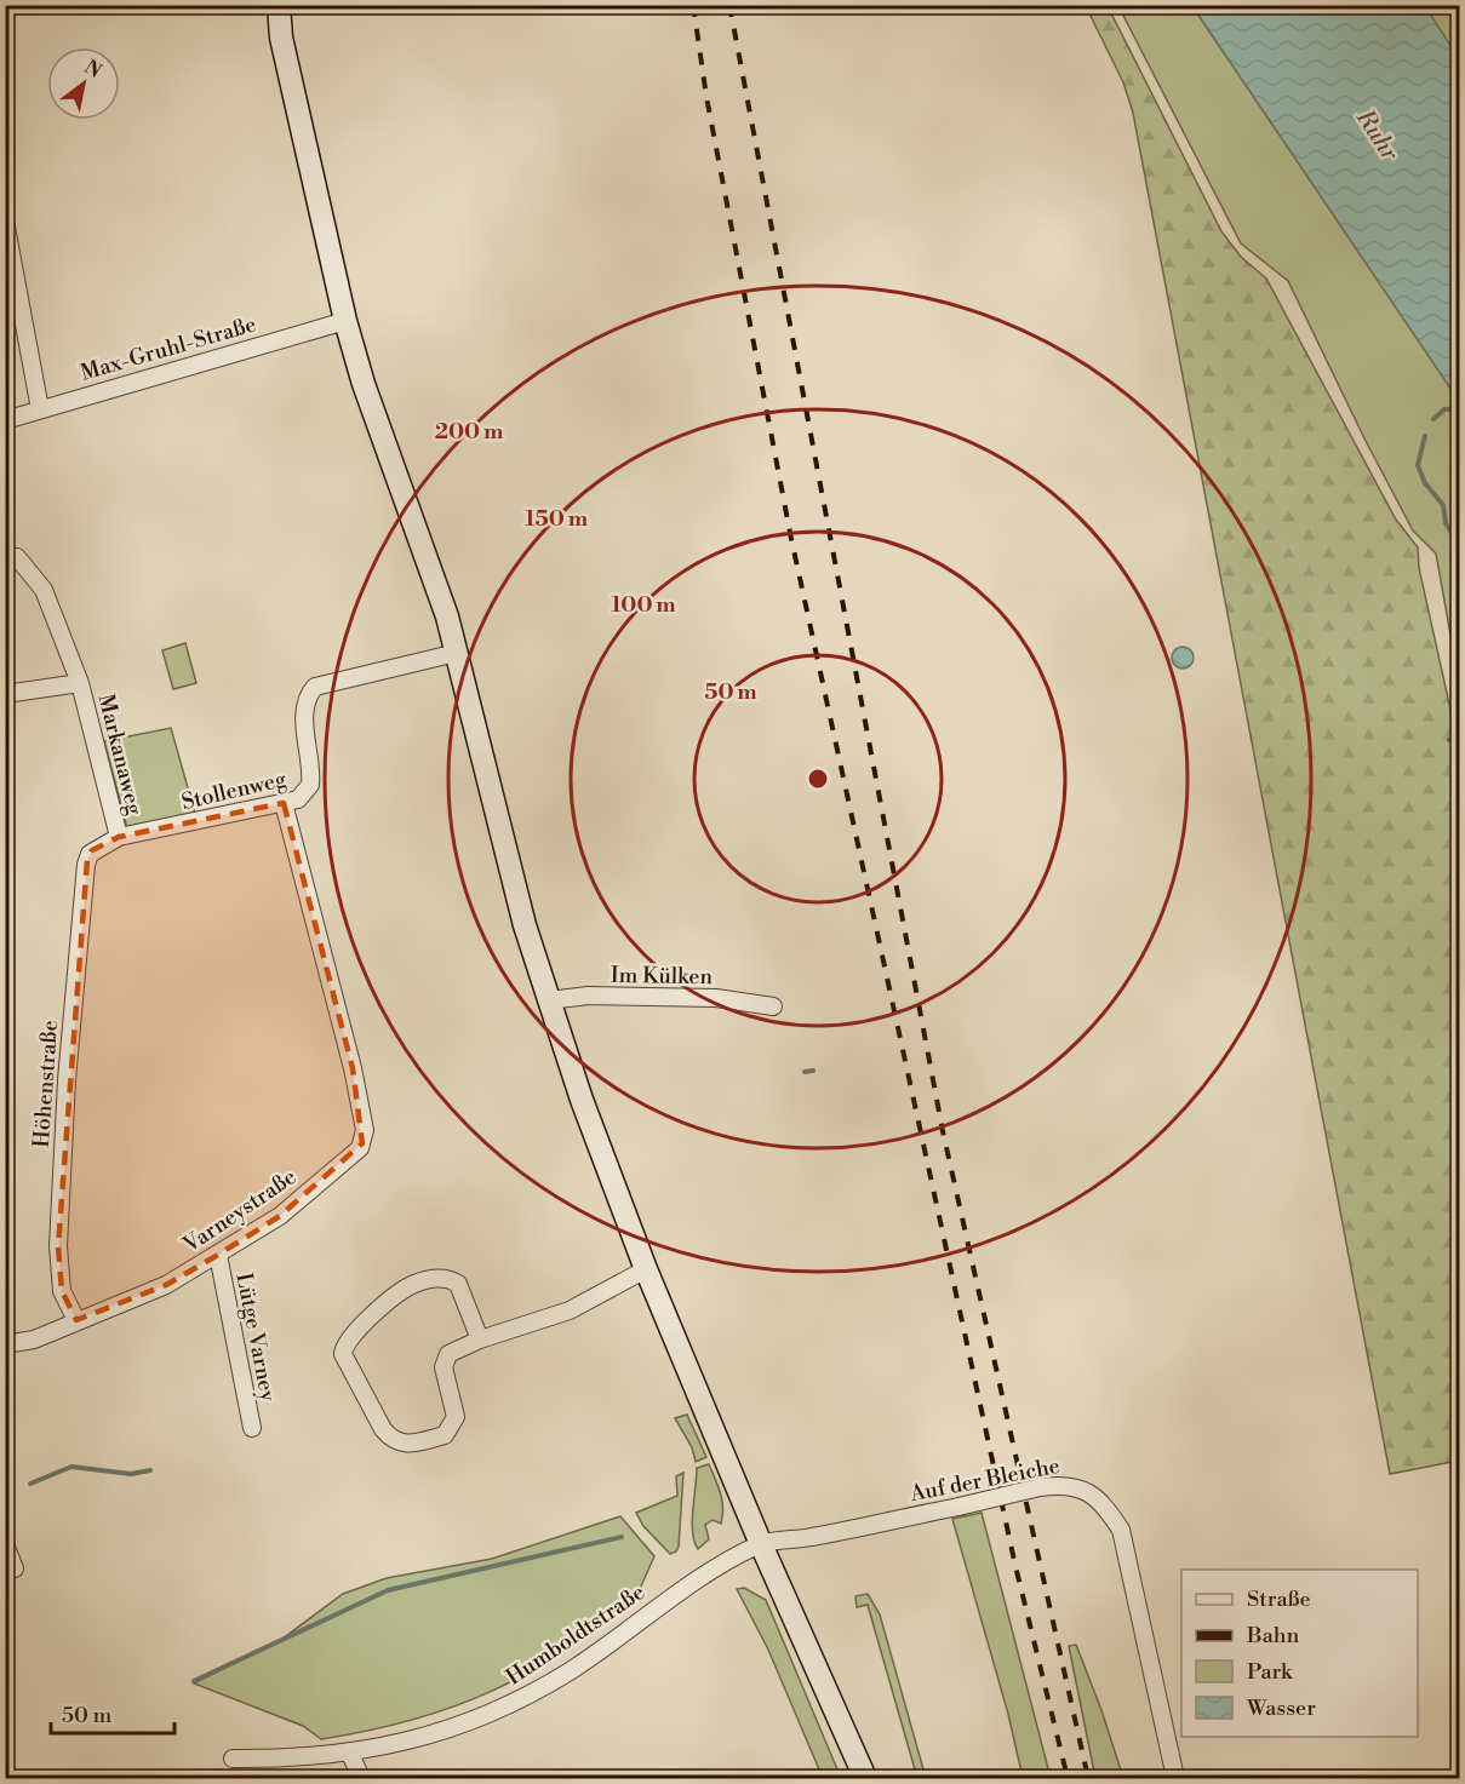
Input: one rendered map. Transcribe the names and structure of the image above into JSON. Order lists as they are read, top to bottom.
{
  "streets": {
    "street": [
      "Max-Gruhl-Straße",
      "Markanaweg",
      "Stollenweg",
      "Im Külken",
      "Höhenstraße",
      "Varneystraße",
      "Lütge Varney",
      "Auf der Bleiche",
      "Humboldtstraße"
    ]
  },
  "crossings": [
    ["Markanaweg", "Stollenweg"],
    ["Stollenweg", "Höhenstraße"],
    ["Stollenweg", "Varneystraße"],
    ["Höhenstraße", "Varneystraße"],
    ["Varneystraße", "Lütge Varney"],
    ["Auf der Bleiche", "Humboldtstraße"]
  ],
  "water": ["Ruhr"],
  "legend": [
    "Straße",
    "Bahn",
    "Park",
    "Wasser"
  ],
  "scale_bar": "50 m",
  "north": "top right",
  "rings": [
    "200 m",
    "150 m",
    "100 m",
    "50 m"
  ]
}
